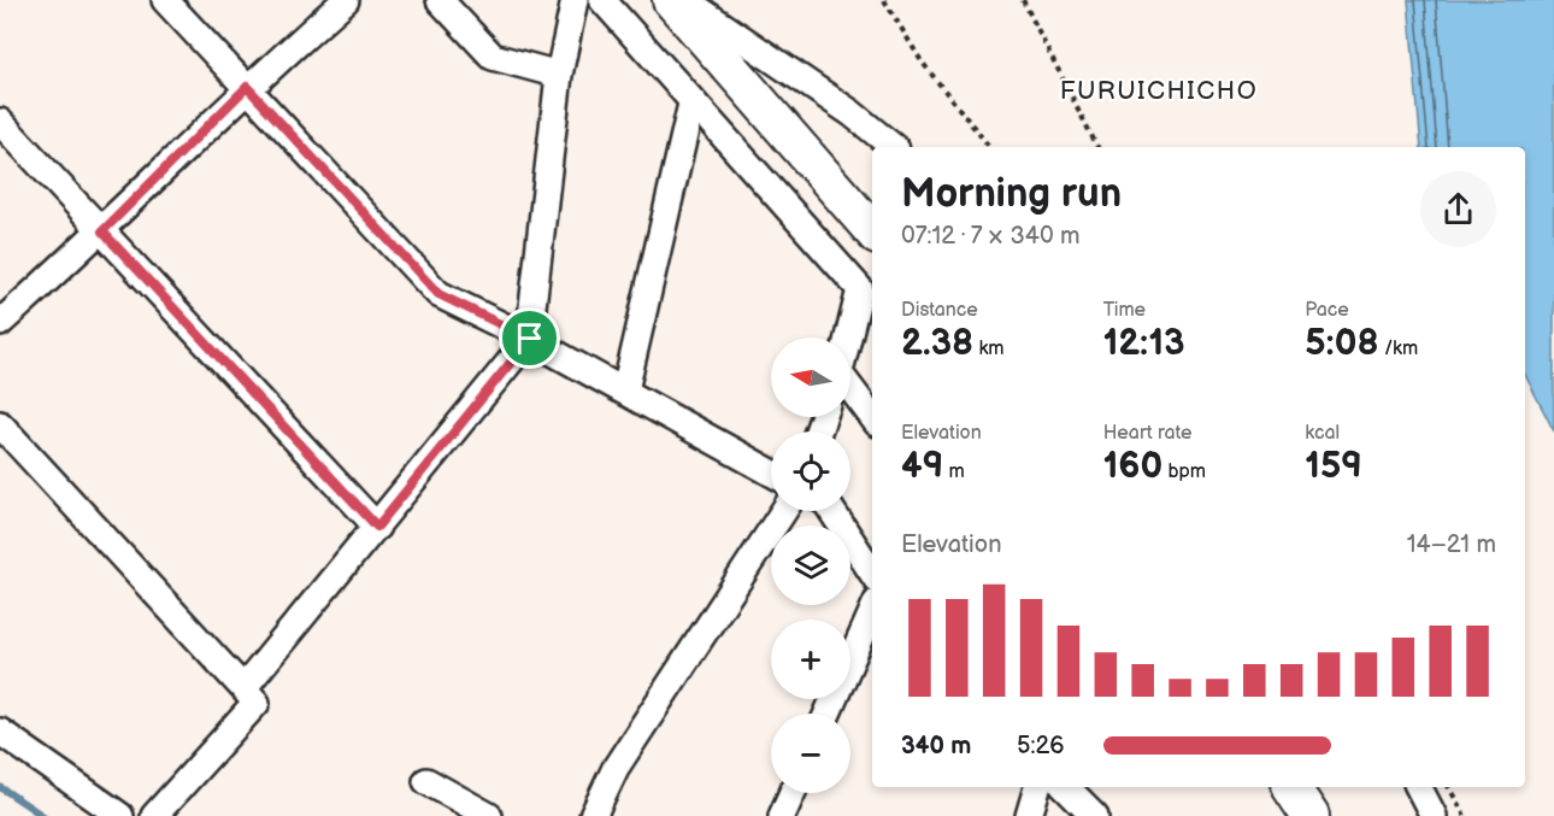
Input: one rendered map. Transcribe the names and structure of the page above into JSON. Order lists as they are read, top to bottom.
{
  "districts": ["FURUICHICHO"],
  "north": "left",
  "page": {
    "heading": ["Morning run", "07:12 · 7 × 340 m"],
    "stats": [
      ["Distance", "2.38 km"],
      ["Time", "12:13"],
      ["Pace", "5:08 /km"],
      ["Elevation", "49 m"],
      ["Heart rate", "160 bpm"],
      ["kcal", "159"]
    ],
    "map_buttons": ["+", "−"],
    "chart": ["Elevation", "14–21 m"],
    "list": [
      {
        "name": "340 m",
        "note": "5:26"
      }
    ]
  }
}
